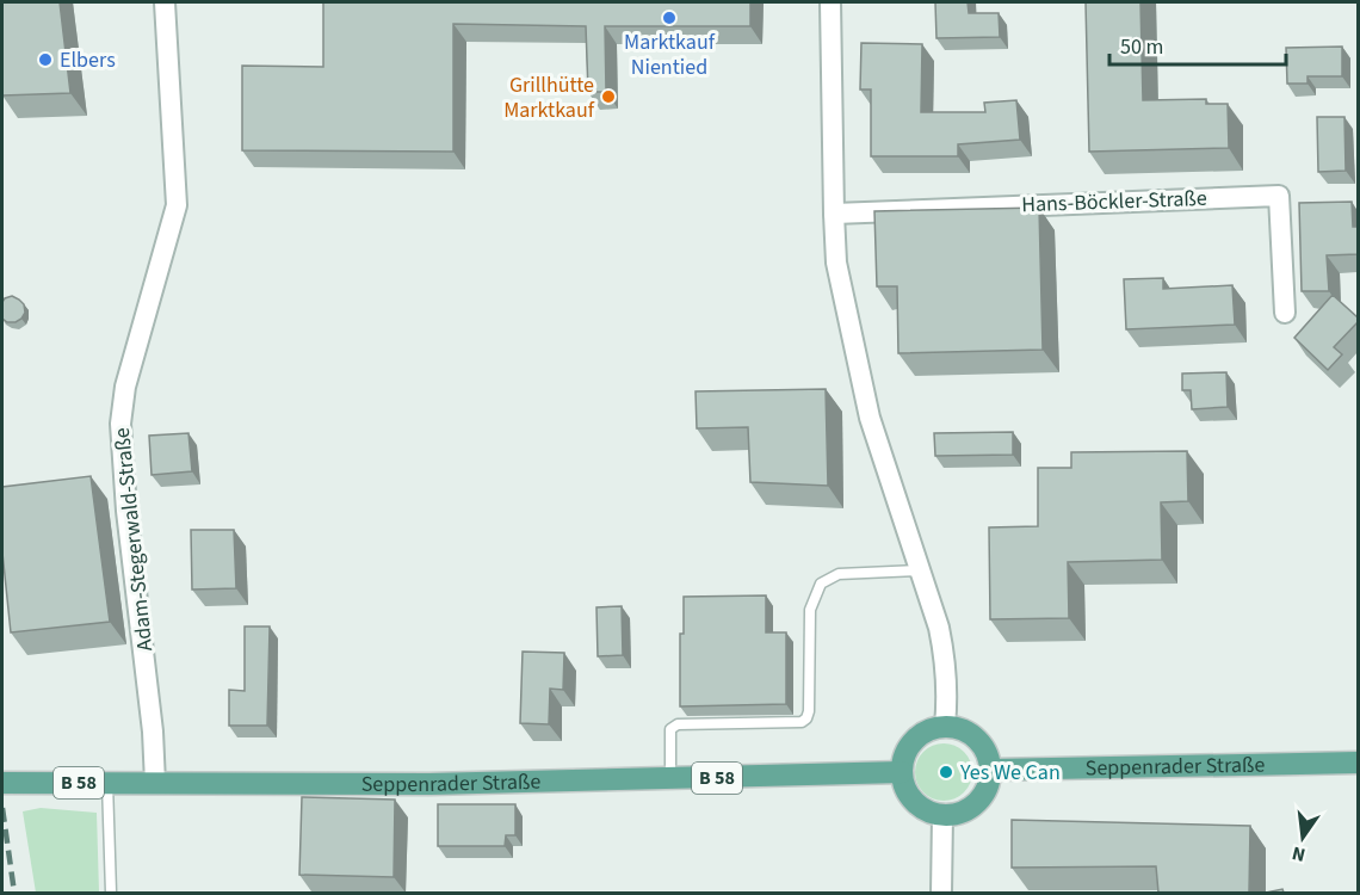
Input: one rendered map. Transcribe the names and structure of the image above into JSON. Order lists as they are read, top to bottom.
{
  "streets": {
    "main road": ["Seppenrader Straße", "B 58"],
    "street": ["Hans-Böckler-Straße", "Adam-Stegerwald-Straße"]
  },
  "crossings": [
    ["Adam-Stegerwald-Straße", "Seppenrader Straße"]
  ],
  "places": [
    "Marktkauf Nientied",
    "Elbers",
    "Grillhütte Marktkauf",
    "Yes We Can"
  ],
  "scale_bar": "50 m",
  "north": "bottom"
}
